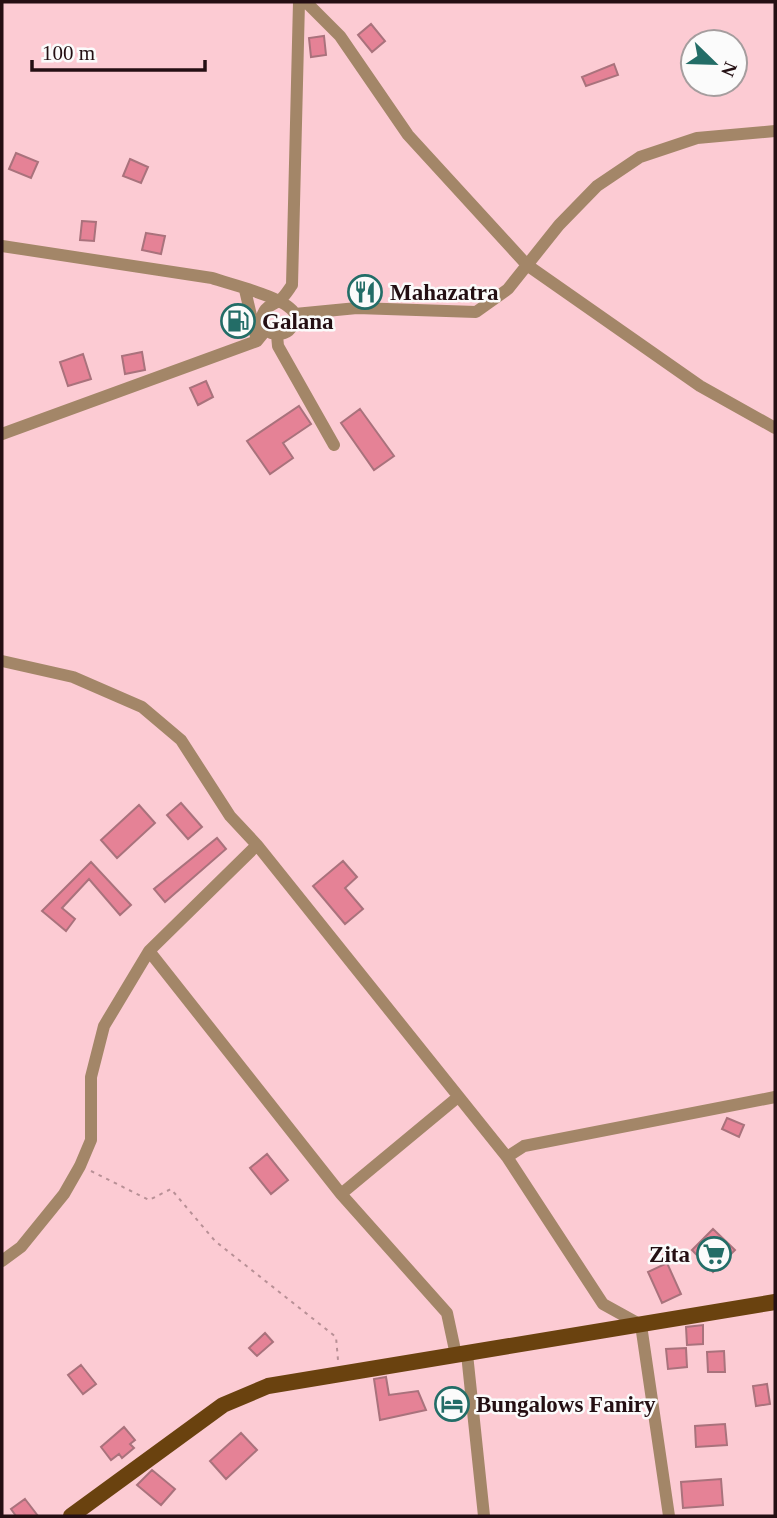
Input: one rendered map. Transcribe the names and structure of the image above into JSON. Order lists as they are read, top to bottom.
{
  "places": {
    "restaurant": ["Mahazatra"],
    "fuel station": ["Galana"],
    "supermarket": ["Zita"],
    "hotel": ["Bungalows Faniry"]
  },
  "scale_bar": "100 m",
  "north": "bottom right"
}
